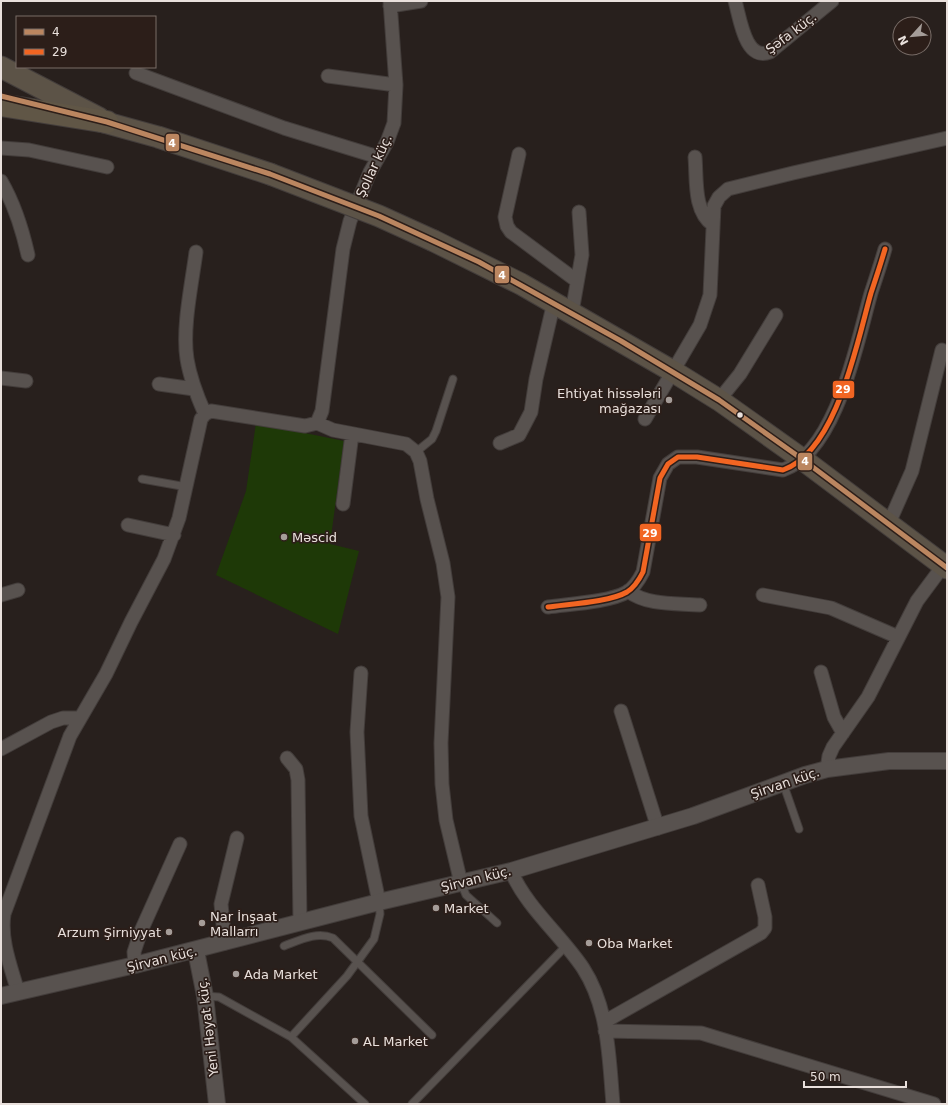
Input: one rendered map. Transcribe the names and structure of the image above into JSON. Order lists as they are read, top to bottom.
{
  "streets": {
    "street": [
      "Şəfa küç.",
      "Şollar küç.",
      "Şirvan küç.",
      "Yeni Həyat küç."
    ]
  },
  "crossings": [
    ["Şirvan küç.", "Yeni Həyat küç."]
  ],
  "places": [
    "Ehtiyat hissələri mağazası",
    "Məscid",
    "Market",
    "Nar İnşaat Mallarrı",
    "Arzum Şirniyyat",
    "Oba Market",
    "Ada Market",
    "AL Market"
  ],
  "lines": ["transit line 4", "transit line 29"],
  "legend": ["4", "29"],
  "scale_bar": "50 m",
  "north": "bottom left"
}
